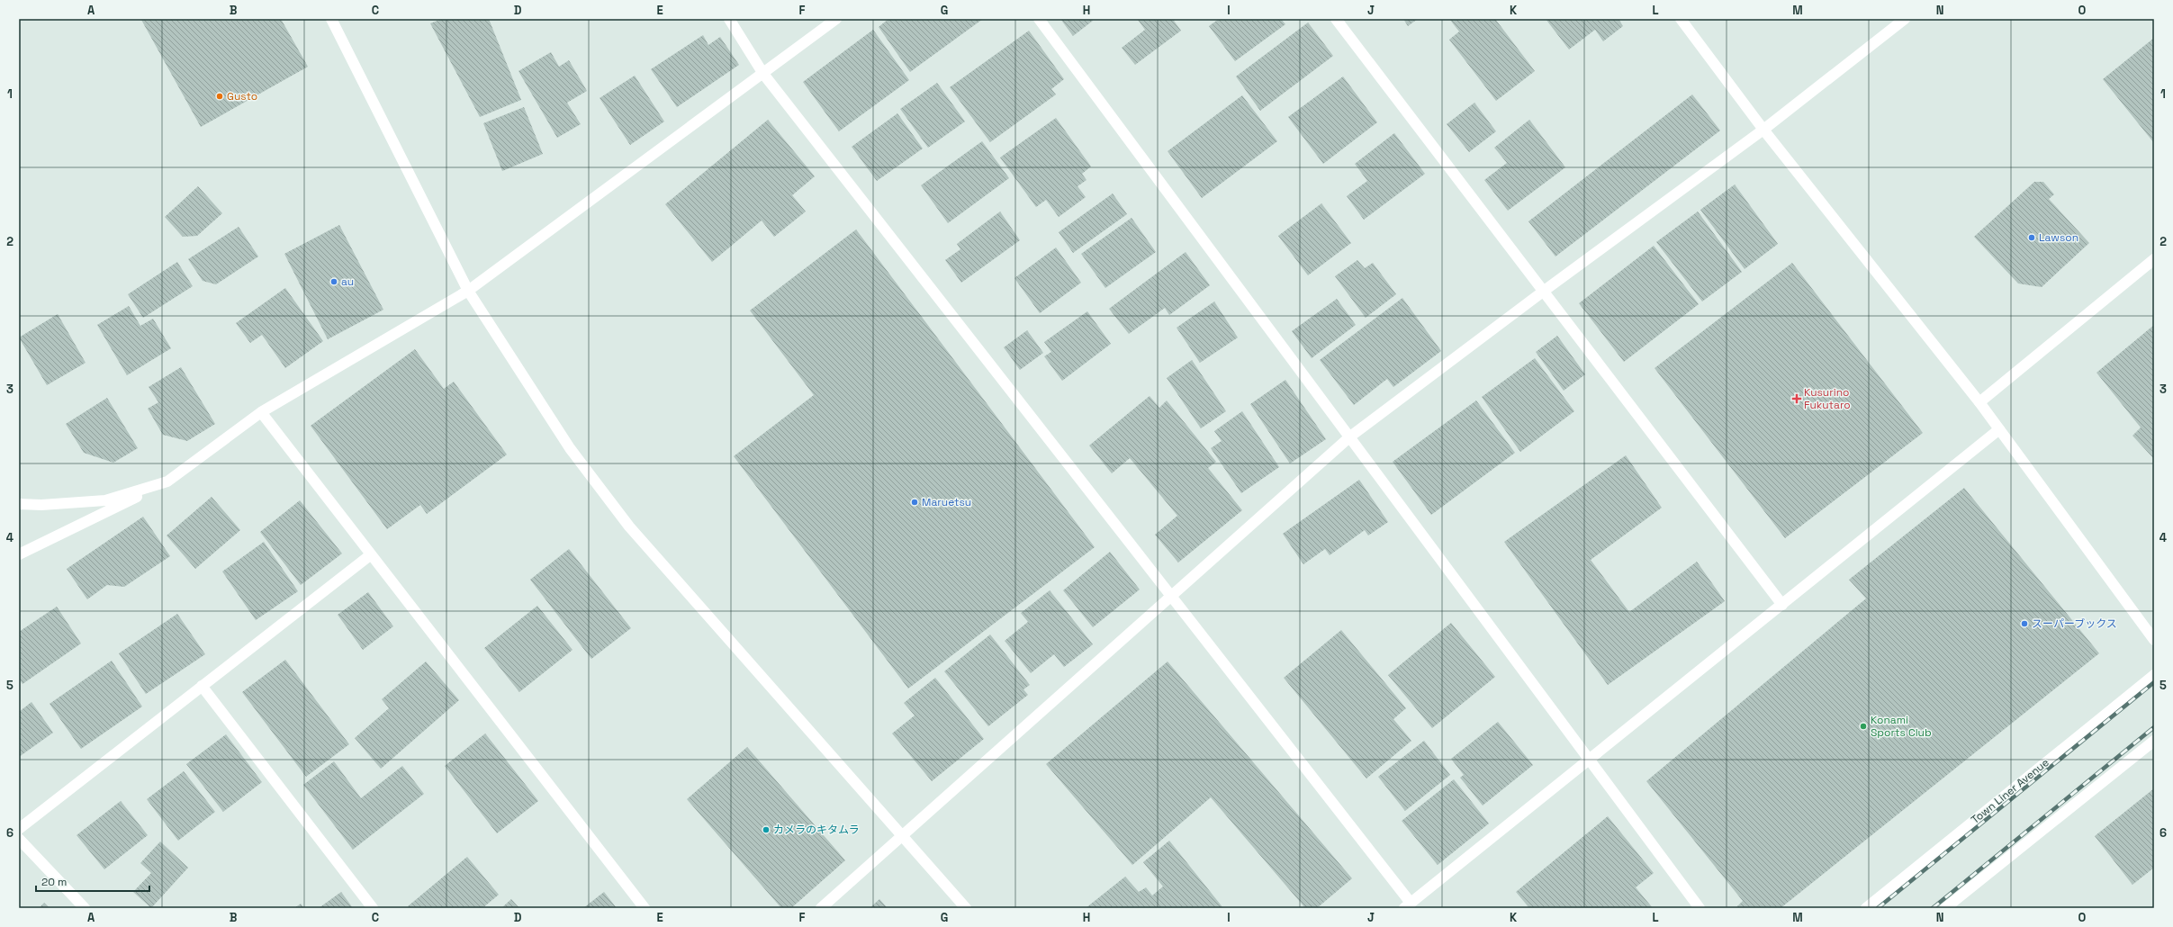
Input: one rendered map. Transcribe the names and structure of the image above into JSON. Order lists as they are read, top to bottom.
{
  "streets": {
    "street": ["Town Liner Avenue"]
  },
  "places": {
    "other": [
      "Gusto",
      "Lawson",
      "au",
      "Maruetsu",
      "スーパーブックス",
      "Konami Sports Club",
      "カメラのキタムラ"
    ],
    "health": ["Kusurino Fukutaro"]
  },
  "scale_bar": "20 m",
  "grid": {
    "columns": [
      "A",
      "B",
      "C",
      "D",
      "E",
      "F",
      "G",
      "H",
      "I",
      "J",
      "K",
      "L",
      "M",
      "N",
      "O"
    ],
    "rows": [
      "1",
      "2",
      "3",
      "4",
      "5",
      "6"
    ]
  }
}
